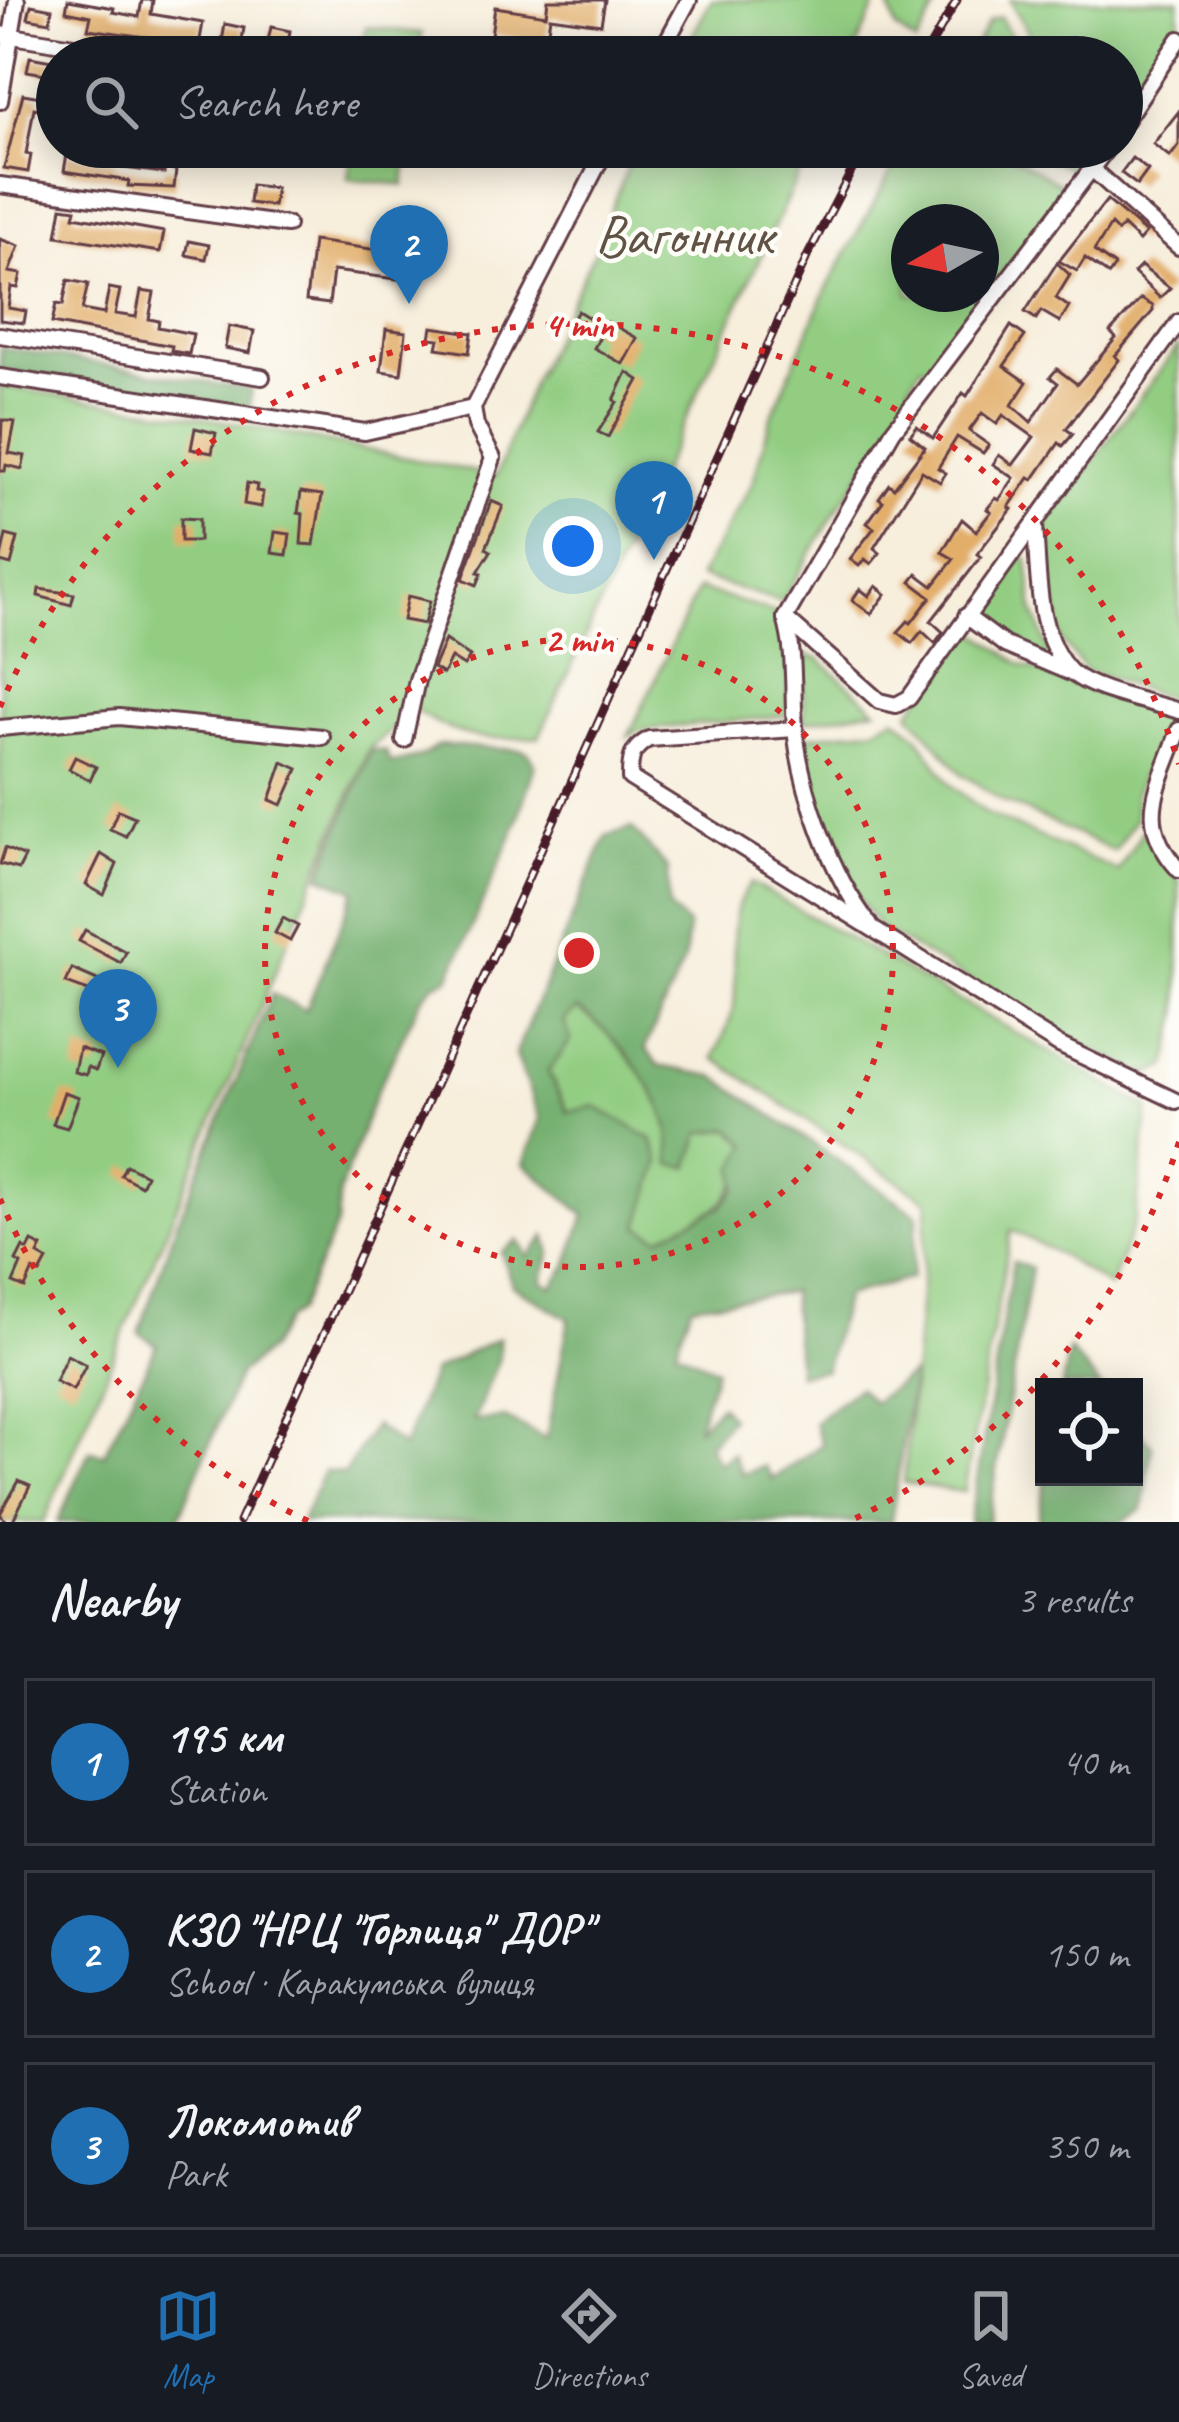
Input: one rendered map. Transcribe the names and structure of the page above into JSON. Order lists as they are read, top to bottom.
{
  "parks": ["Вагонник"],
  "north": "left",
  "page": {
    "search": "Search here",
    "pins": ["2", "1", "3"],
    "heading": ["Nearby", "3 results"],
    "list": [
      {
        "mark": "1",
        "name": "195 км",
        "note": "Station",
        "value": "40 m"
      },
      {
        "mark": "2",
        "name": "КЗО \"НРЦ \"Горлиця\" ДОР\"",
        "note": "School · Каракумська вулиця",
        "value": "150 m"
      },
      {
        "mark": "3",
        "name": "Локомотив",
        "note": "Park",
        "value": "350 m"
      }
    ],
    "nav": ["Map", "Directions", "Saved"]
  },
  "rings": ["4 min", "2 min"]
}
